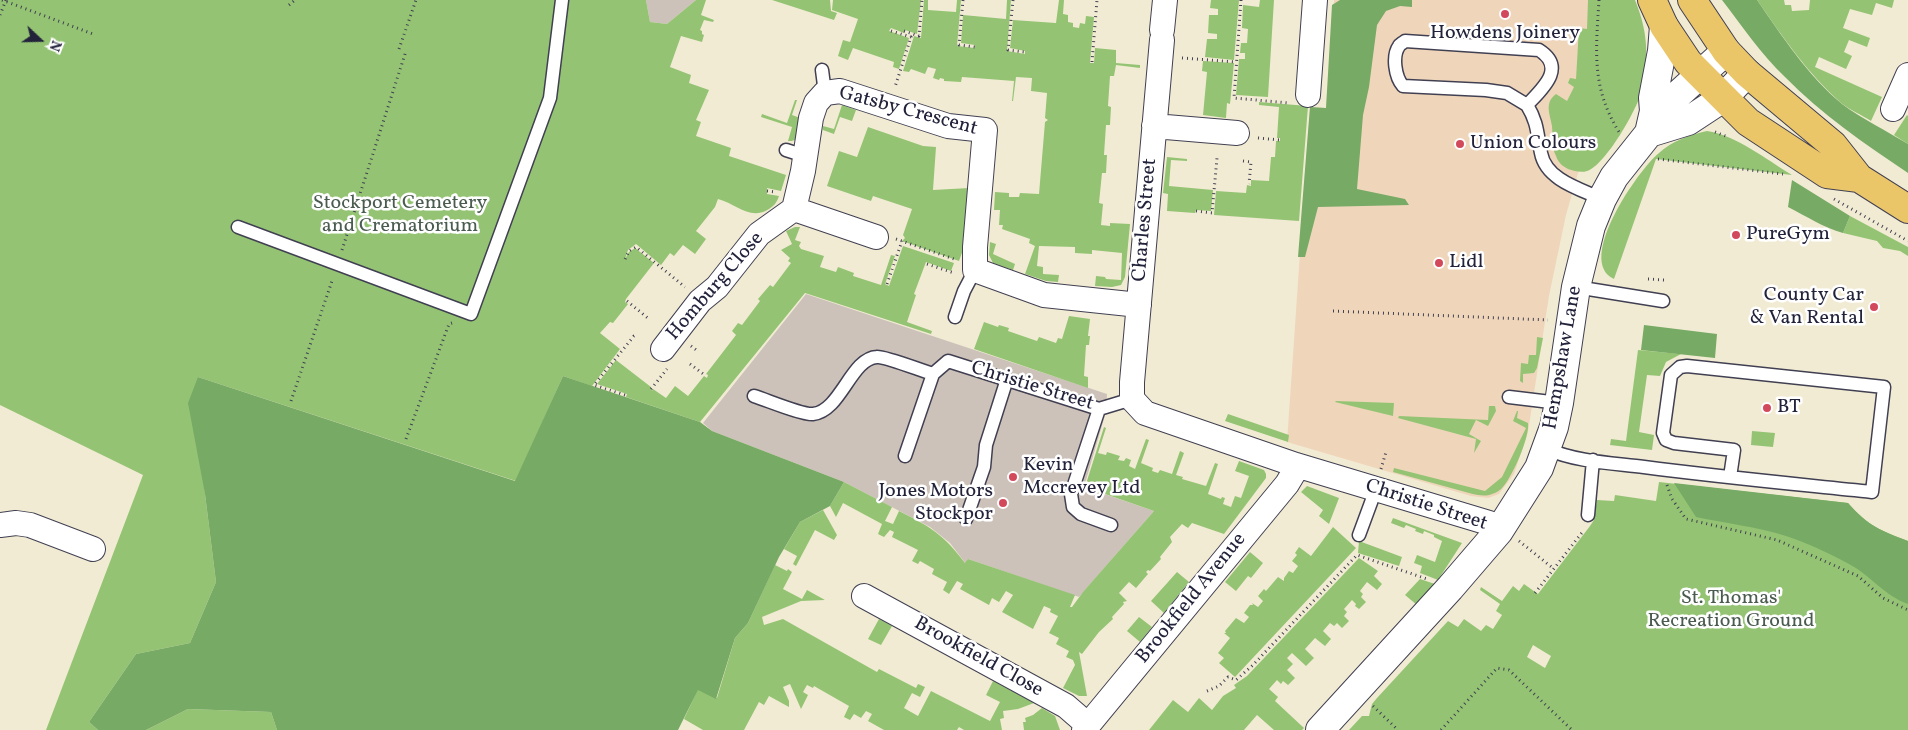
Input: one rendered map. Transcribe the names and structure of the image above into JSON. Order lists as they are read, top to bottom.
{
  "streets": {
    "street": [
      "Gatsby Crescent",
      "Charles Street",
      "Homburg Close",
      "Hempshaw Lane",
      "Christie Street",
      "Brookfield Avenue",
      "Brookfield Close"
    ]
  },
  "crossings": [
    ["Gatsby Crescent", "Homburg Close"],
    ["Charles Street", "Christie Street"],
    ["Hempshaw Lane", "Christie Street"],
    ["Christie Street", "Brookfield Avenue"],
    ["Brookfield Avenue", "Brookfield Close"]
  ],
  "parks": ["Stockport Cemetery and Crematorium", "St. Thomas' Recreation Ground"],
  "places": [
    "Howdens Joinery",
    "Union Colours",
    "PureGym",
    "Lidl",
    "County Car & Van Rental",
    "BT",
    "Kevin Mccrevey Ltd",
    "Jones Motors Stockpor"
  ],
  "north": "right"
}
